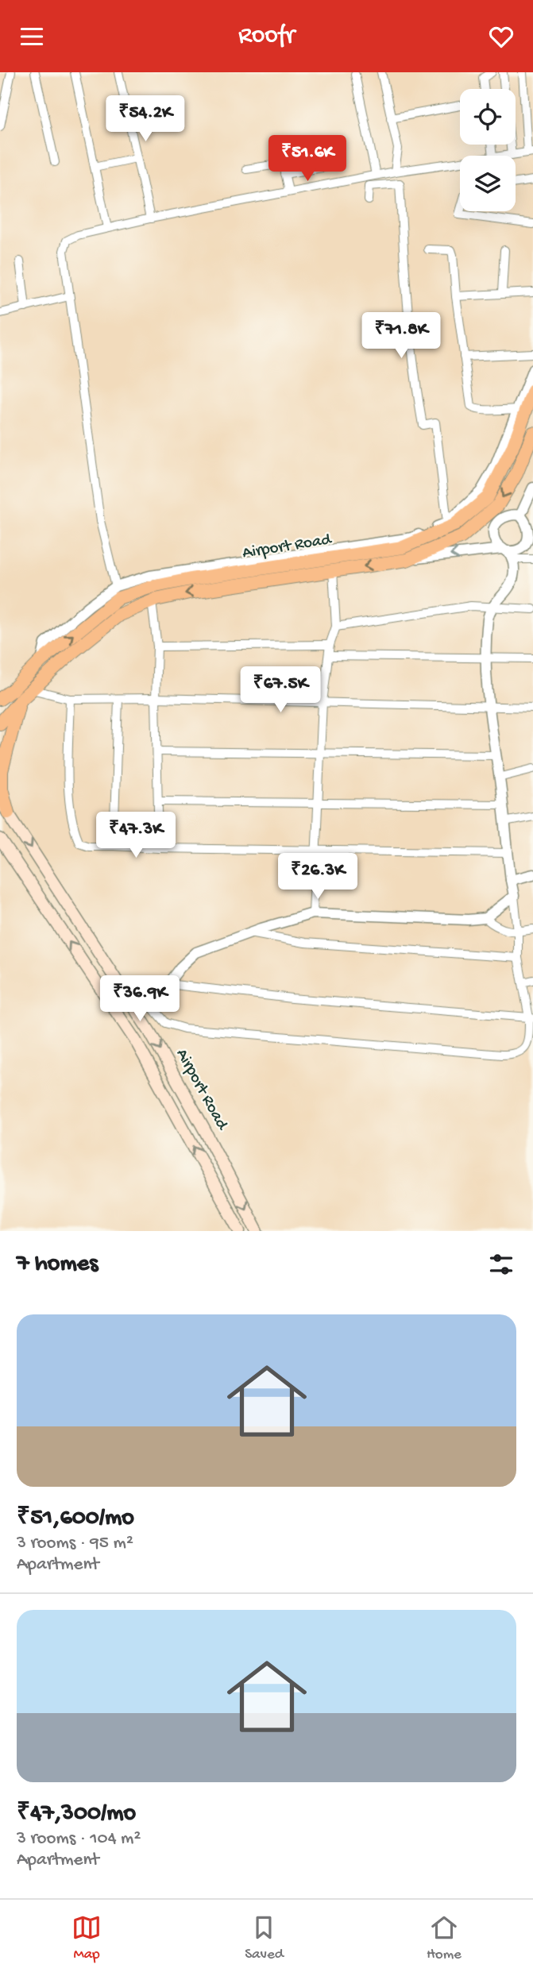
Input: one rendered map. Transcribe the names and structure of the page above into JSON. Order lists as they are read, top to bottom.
{
  "streets": {
    "main road": ["Airport Road"]
  },
  "page": {
    "header": "Roofr",
    "price": [
      "₹54.2K",
      "₹51.6K",
      "₹71.8K",
      "₹67.5K",
      "₹47.3K",
      "₹26.3K",
      "₹36.9K"
    ],
    "heading": "7 homes",
    "list": [
      {
        "name": "₹51,600/mo",
        "note": "3 rooms · 95 m² · Apartment"
      },
      {
        "name": "₹47,300/mo",
        "note": "3 rooms · 104 m² · Apartment"
      }
    ],
    "tabs": ["Map", "Saved", "Home"]
  }
}
